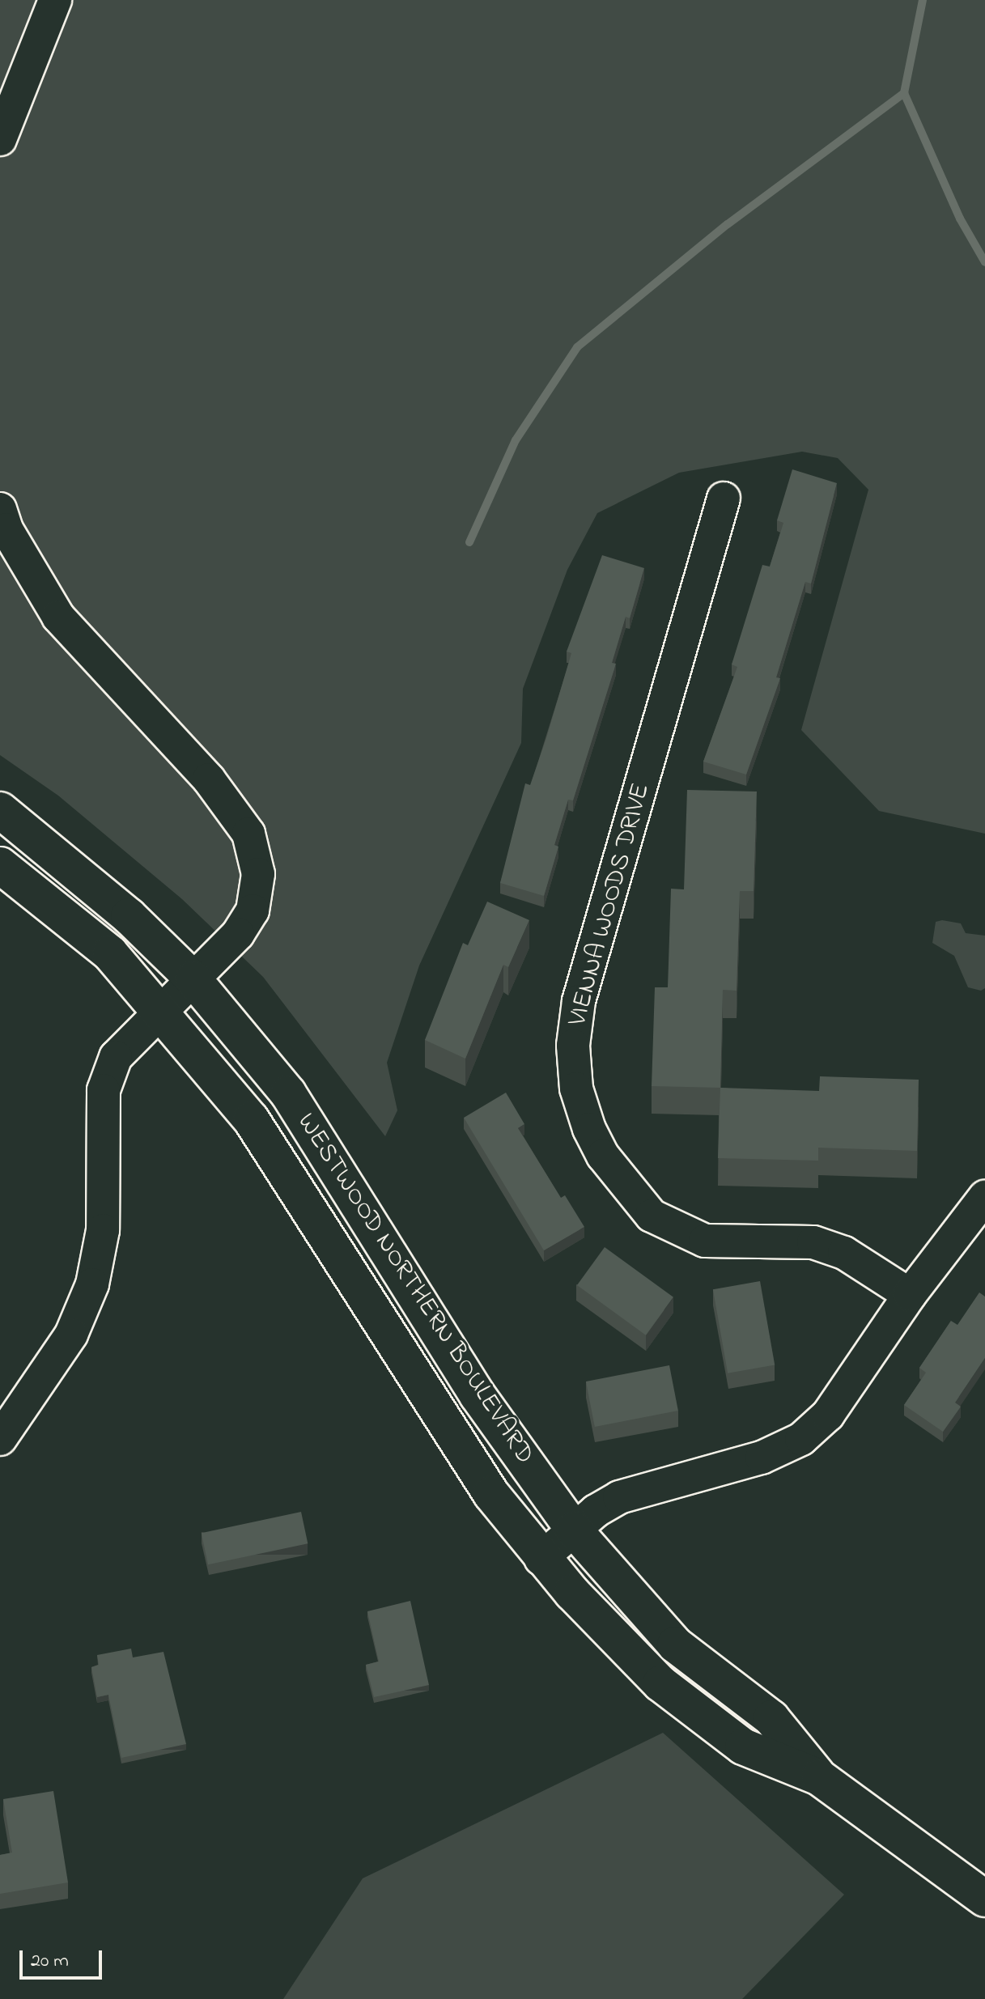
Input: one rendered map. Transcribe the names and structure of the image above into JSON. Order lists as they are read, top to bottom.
{
  "streets": {
    "main road": ["WESTWOOD NORTHERN BOULEVARD"],
    "street": ["VIENNA WOODS DRIVE"]
  },
  "scale_bar": "20 m"
}
